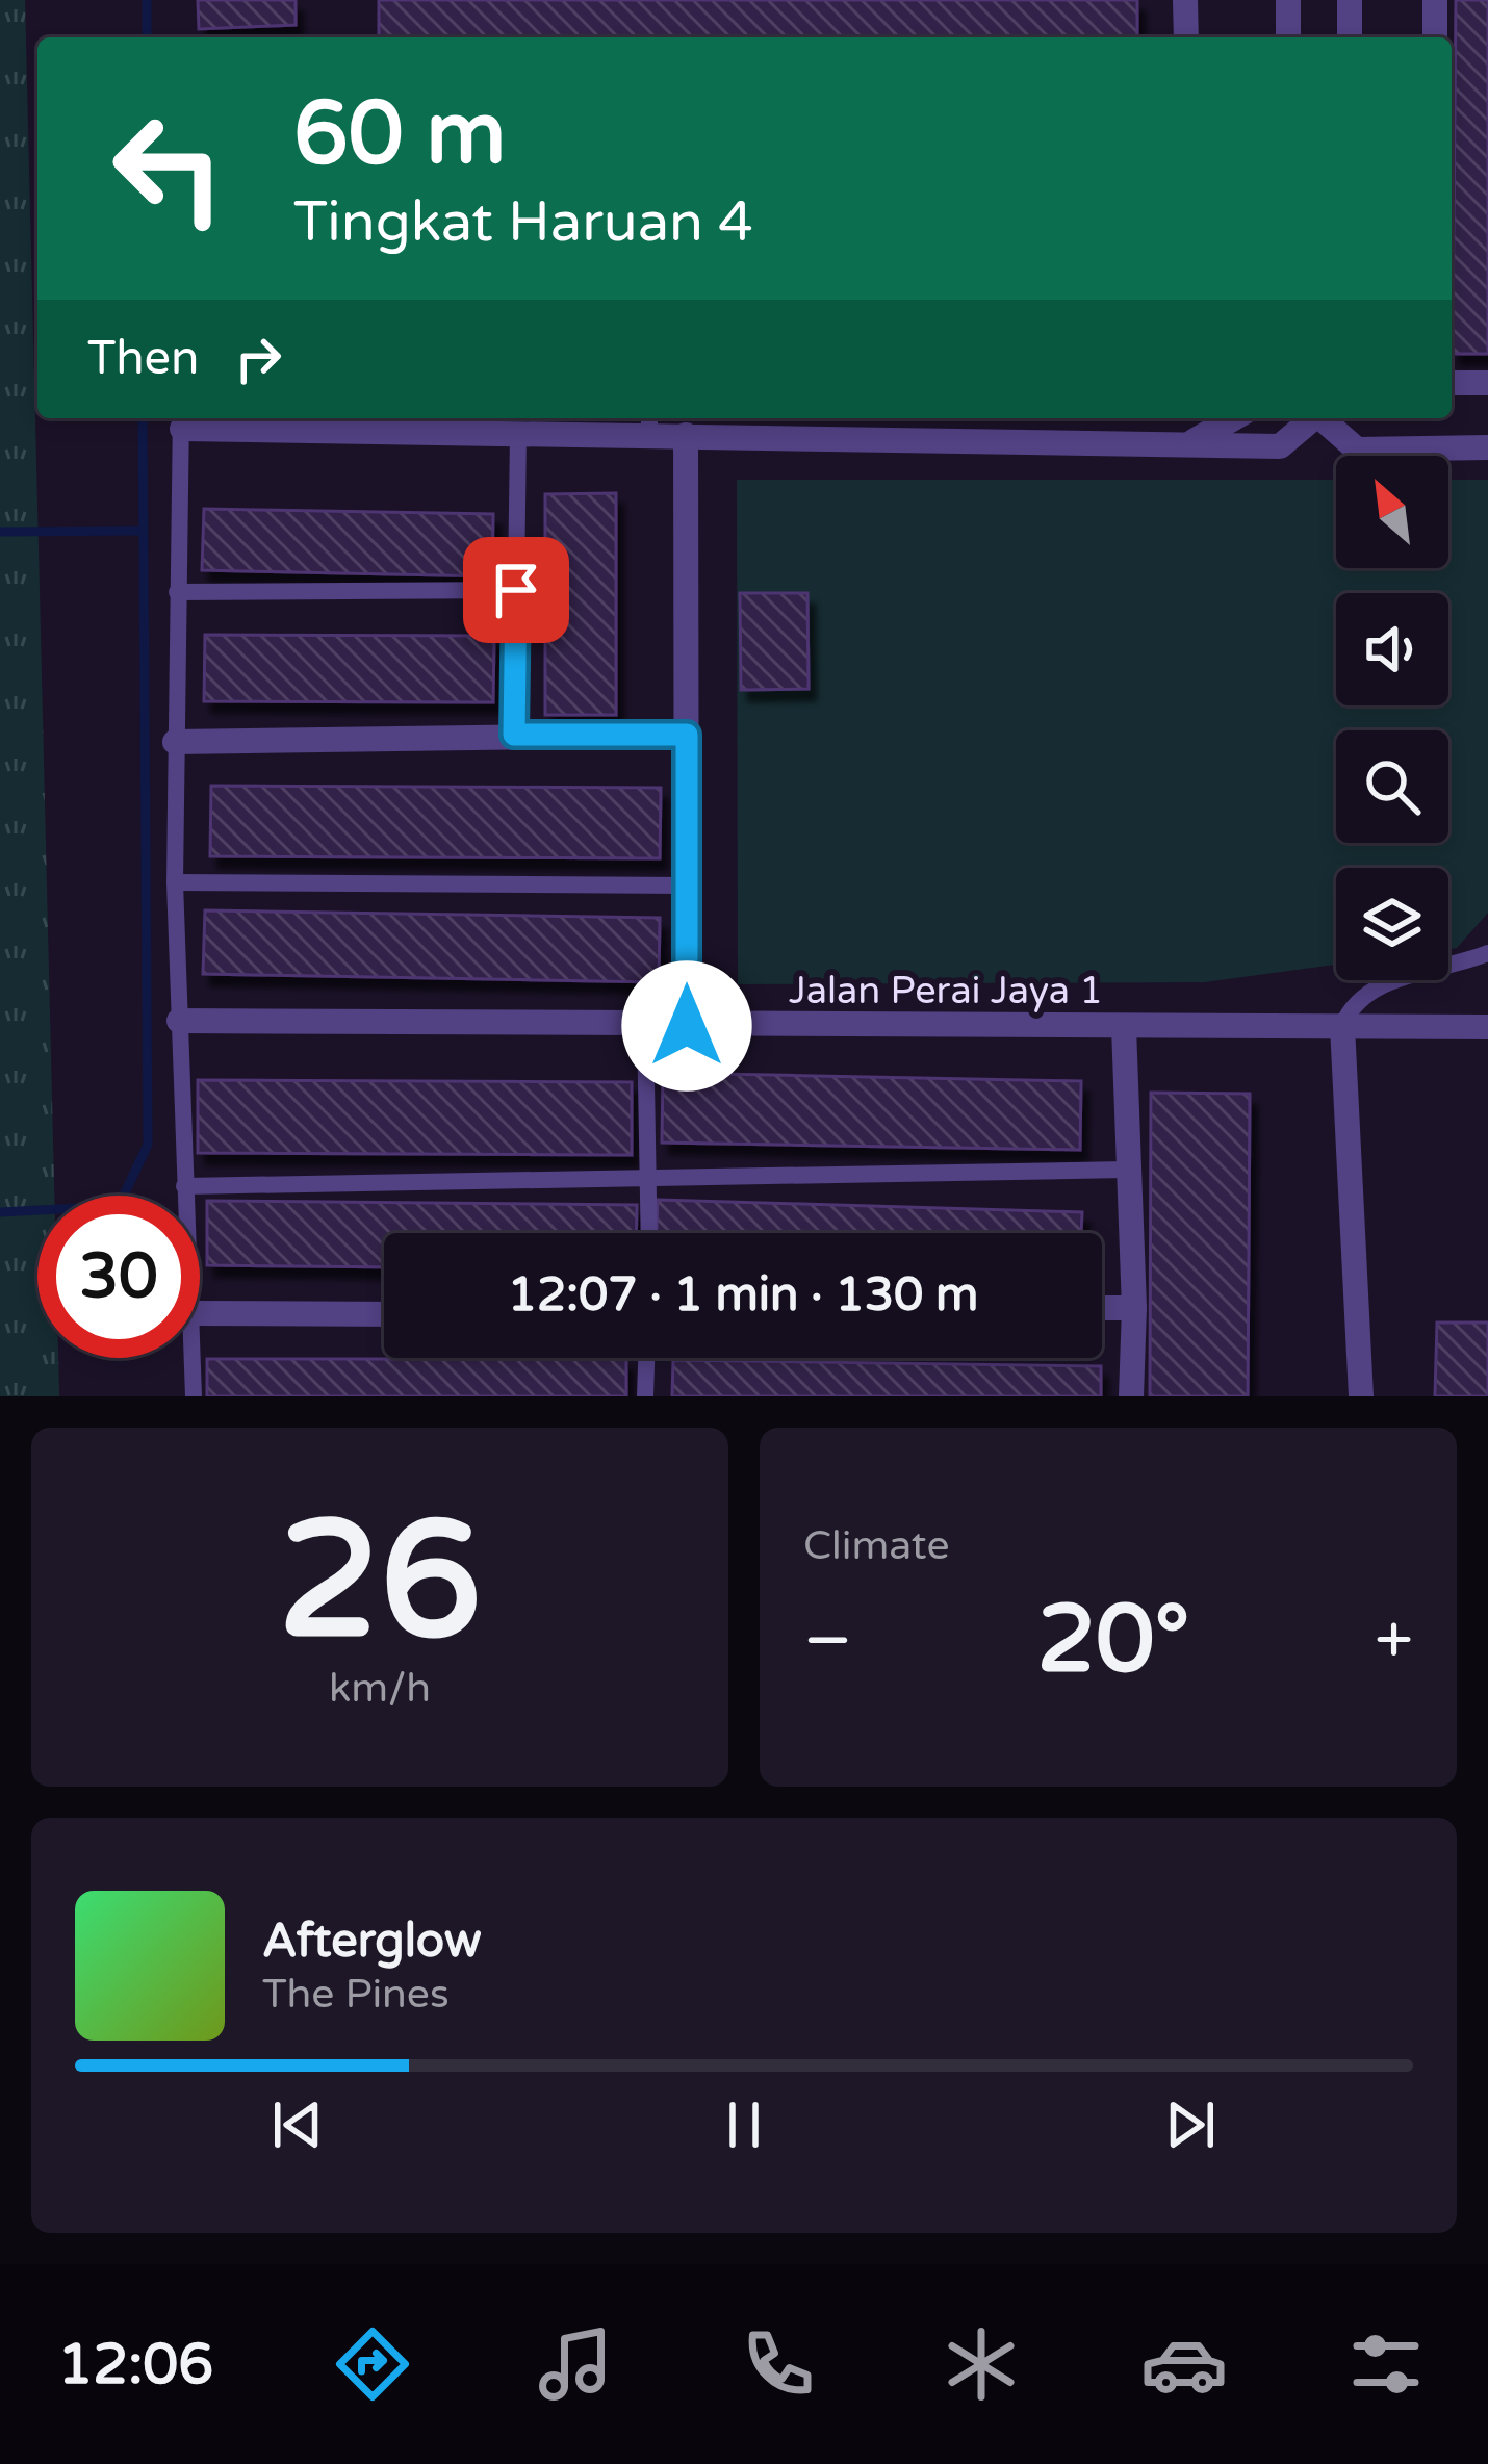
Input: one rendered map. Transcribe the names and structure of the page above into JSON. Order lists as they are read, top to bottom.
{
  "streets": {
    "street": ["Jalan Perai Jaya 1"]
  },
  "north": "top left",
  "page": {
    "turn": ["60 m", "Tingkat Haruan 4"],
    "then": "Then",
    "limit": "30",
    "trip": "12:07 · 1 min · 130 m",
    "tile": [
      ["26", "km/h"],
      "Climate"
    ],
    "heat": ["−", "20°", "+"],
    "song": ["Afterglow", "The Pines"],
    "tabs": "12:06"
  }
}
